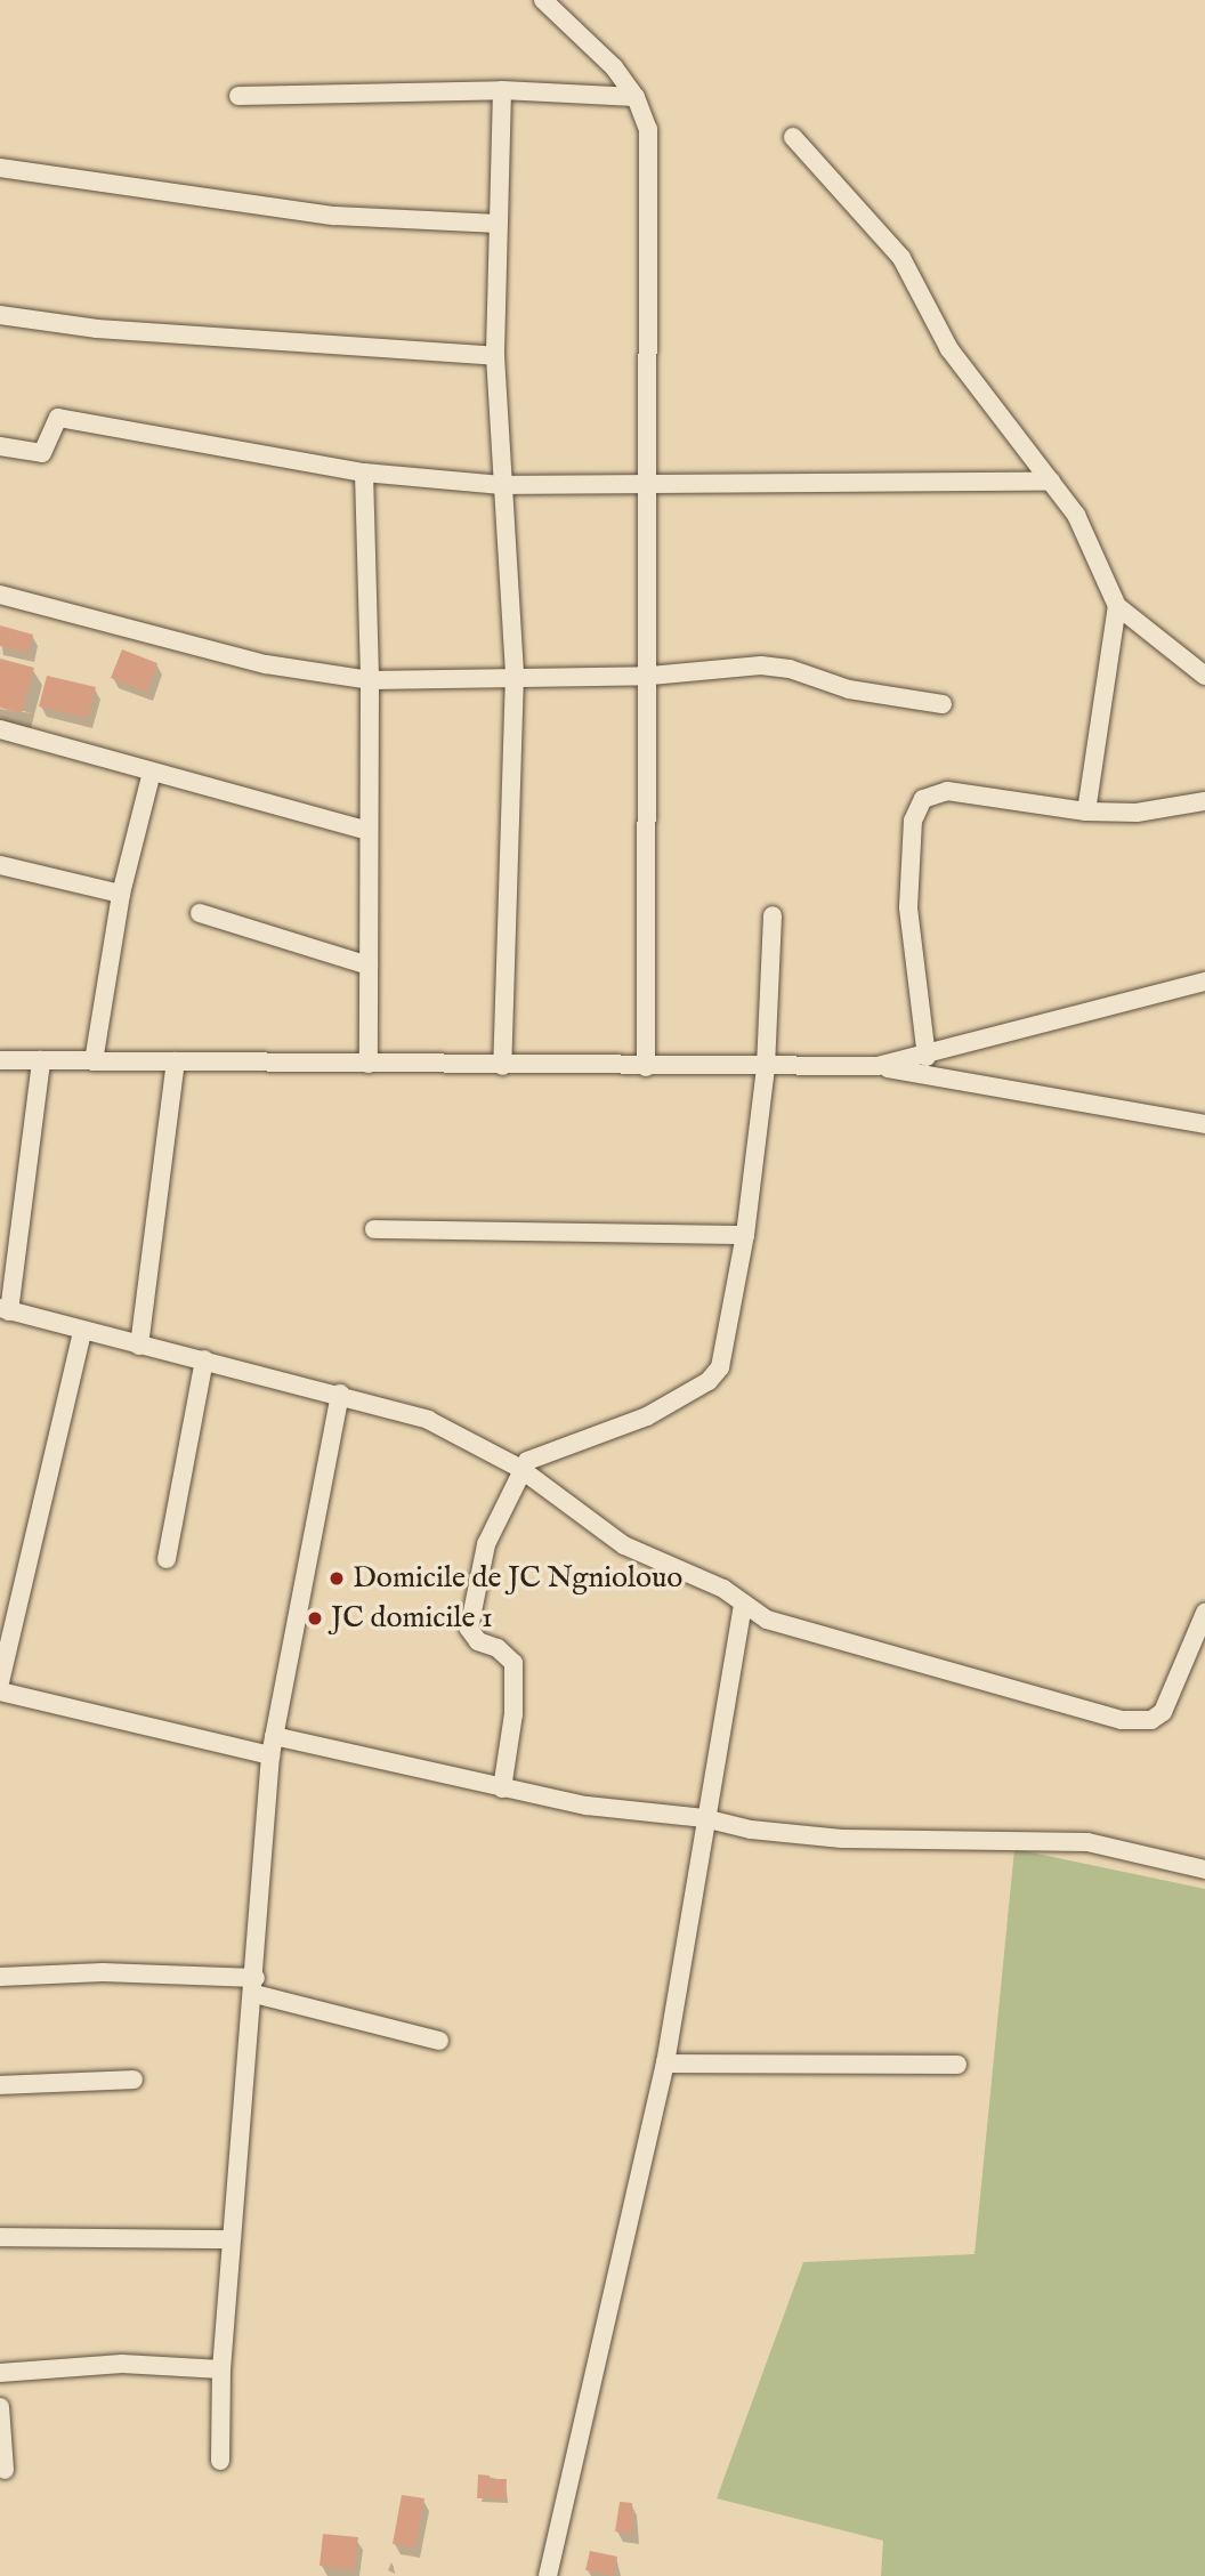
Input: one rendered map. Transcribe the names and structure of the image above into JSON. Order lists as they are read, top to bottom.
{
  "places": ["Domicile de JC Ngniolouo", "JC domicile 1"]
}
